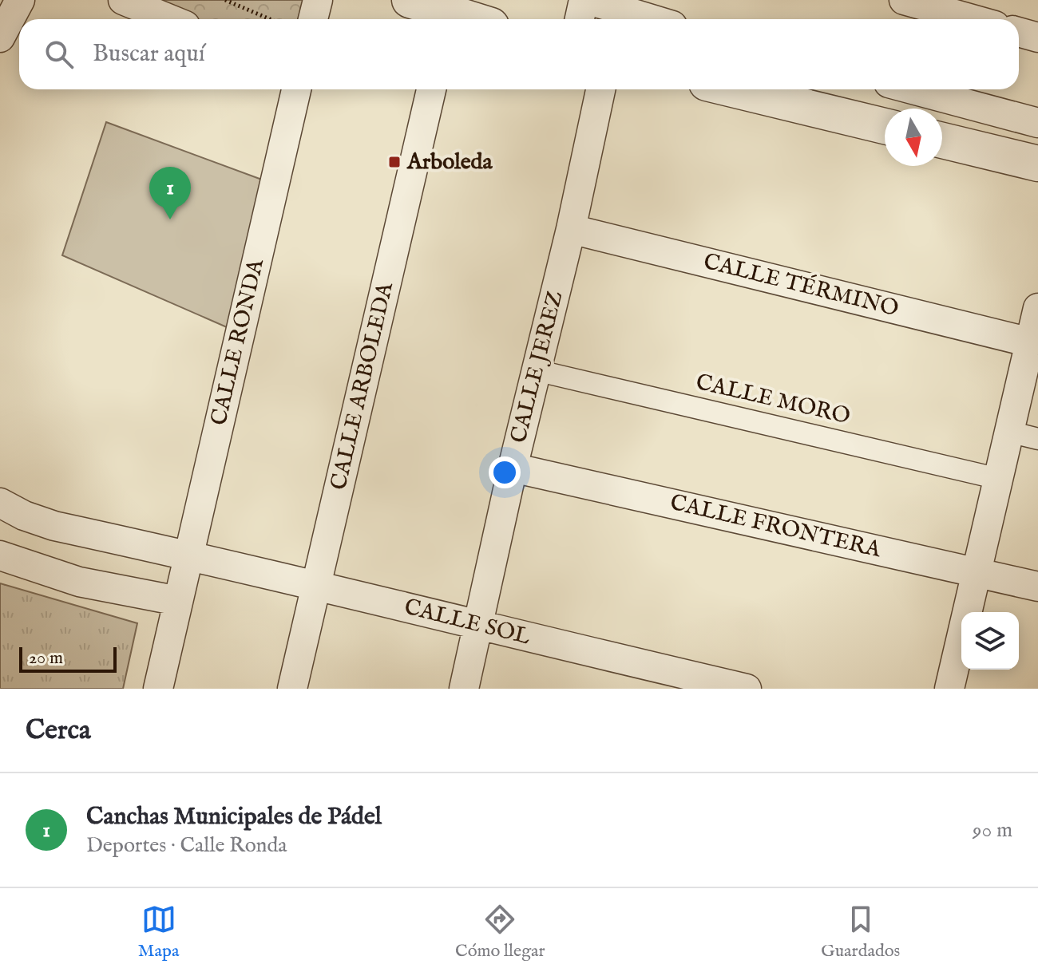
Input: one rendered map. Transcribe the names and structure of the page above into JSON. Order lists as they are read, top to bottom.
{
  "streets": {
    "street": [
      "CALLE TÉRMINO",
      "CALLE RONDA",
      "CALLE JEREZ",
      "CALLE ARBOLEDA",
      "CALLE MORO",
      "CALLE FRONTERA",
      "CALLE SOL"
    ]
  },
  "crossings": [
    ["CALLE TÉRMINO", "CALLE JEREZ"],
    ["CALLE RONDA", "CALLE SOL"],
    ["CALLE JEREZ", "CALLE MORO"],
    ["CALLE JEREZ", "CALLE FRONTERA"],
    ["CALLE JEREZ", "CALLE SOL"],
    ["CALLE ARBOLEDA", "CALLE SOL"]
  ],
  "places": {
    "transit": ["Arboleda"]
  },
  "scale_bar": "20 m",
  "north": "bottom",
  "page": {
    "search": "Buscar aquí",
    "pins": "1",
    "scale": "20 m",
    "heading": "Cerca",
    "list": [
      {
        "mark": "1",
        "name": "Canchas Municipales de Pádel",
        "note": "Deportes · Calle Ronda",
        "value": "90 m"
      }
    ],
    "nav": ["Mapa", "Cómo llegar", "Guardados"]
  }
}
